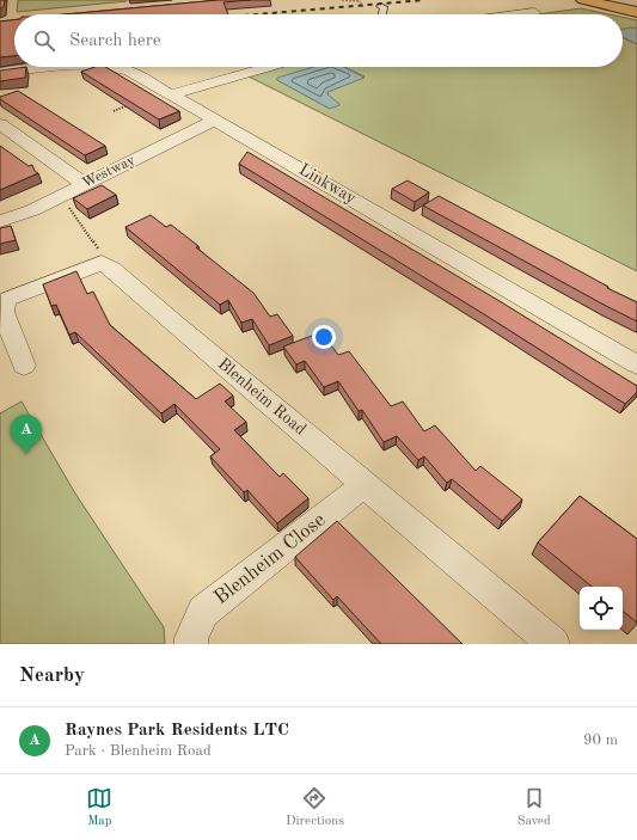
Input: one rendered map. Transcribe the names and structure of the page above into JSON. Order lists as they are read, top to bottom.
{
  "streets": {
    "street": [
      "Westway",
      "Linkway",
      "Blenheim Road",
      "Blenheim Close"
    ]
  },
  "crossings": [
    ["Westway", "Linkway"],
    ["Blenheim Road", "Blenheim Close"]
  ],
  "page": {
    "search": "Search here",
    "pins": "A",
    "heading": "Nearby",
    "list": [
      {
        "mark": "A",
        "name": "Raynes Park Residents LTC",
        "note": "Park · Blenheim Road",
        "value": "90 m"
      }
    ],
    "nav": ["Map", "Directions", "Saved"]
  }
}
